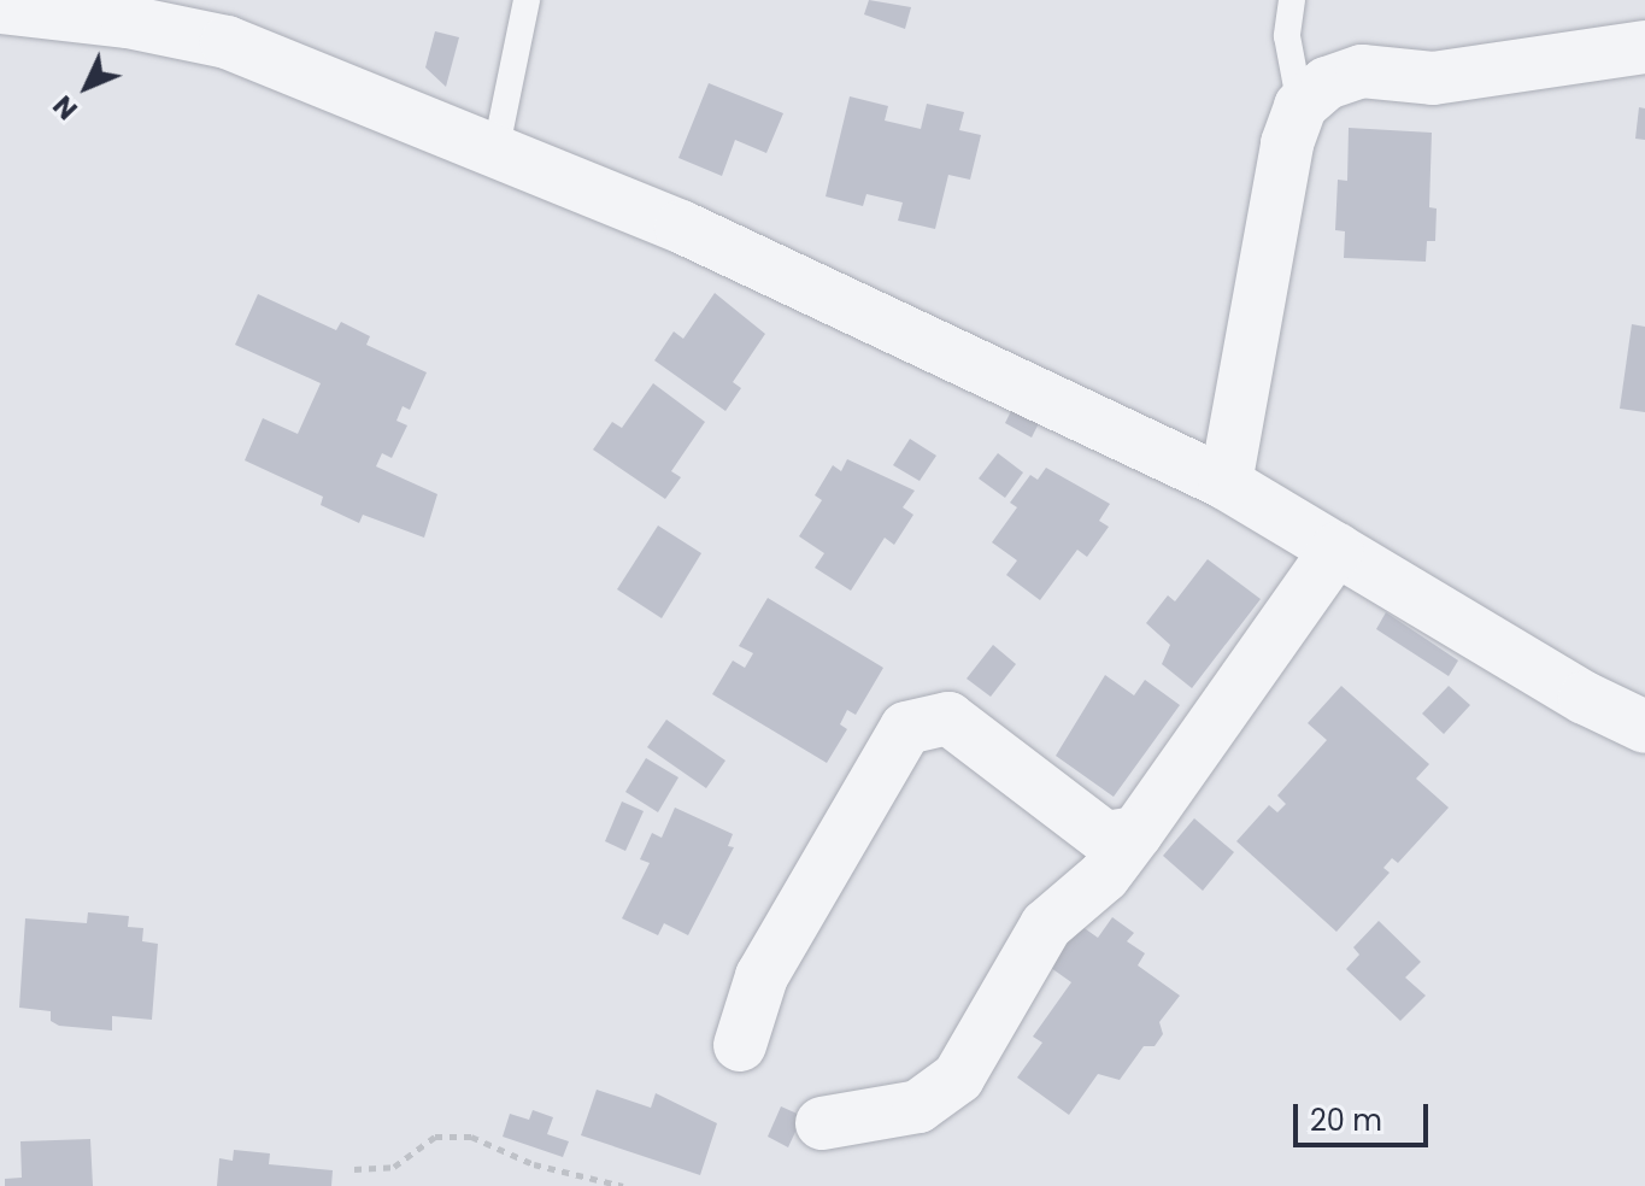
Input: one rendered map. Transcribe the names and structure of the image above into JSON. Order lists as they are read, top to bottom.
{
  "scale_bar": "20 m",
  "north": "bottom left"
}
